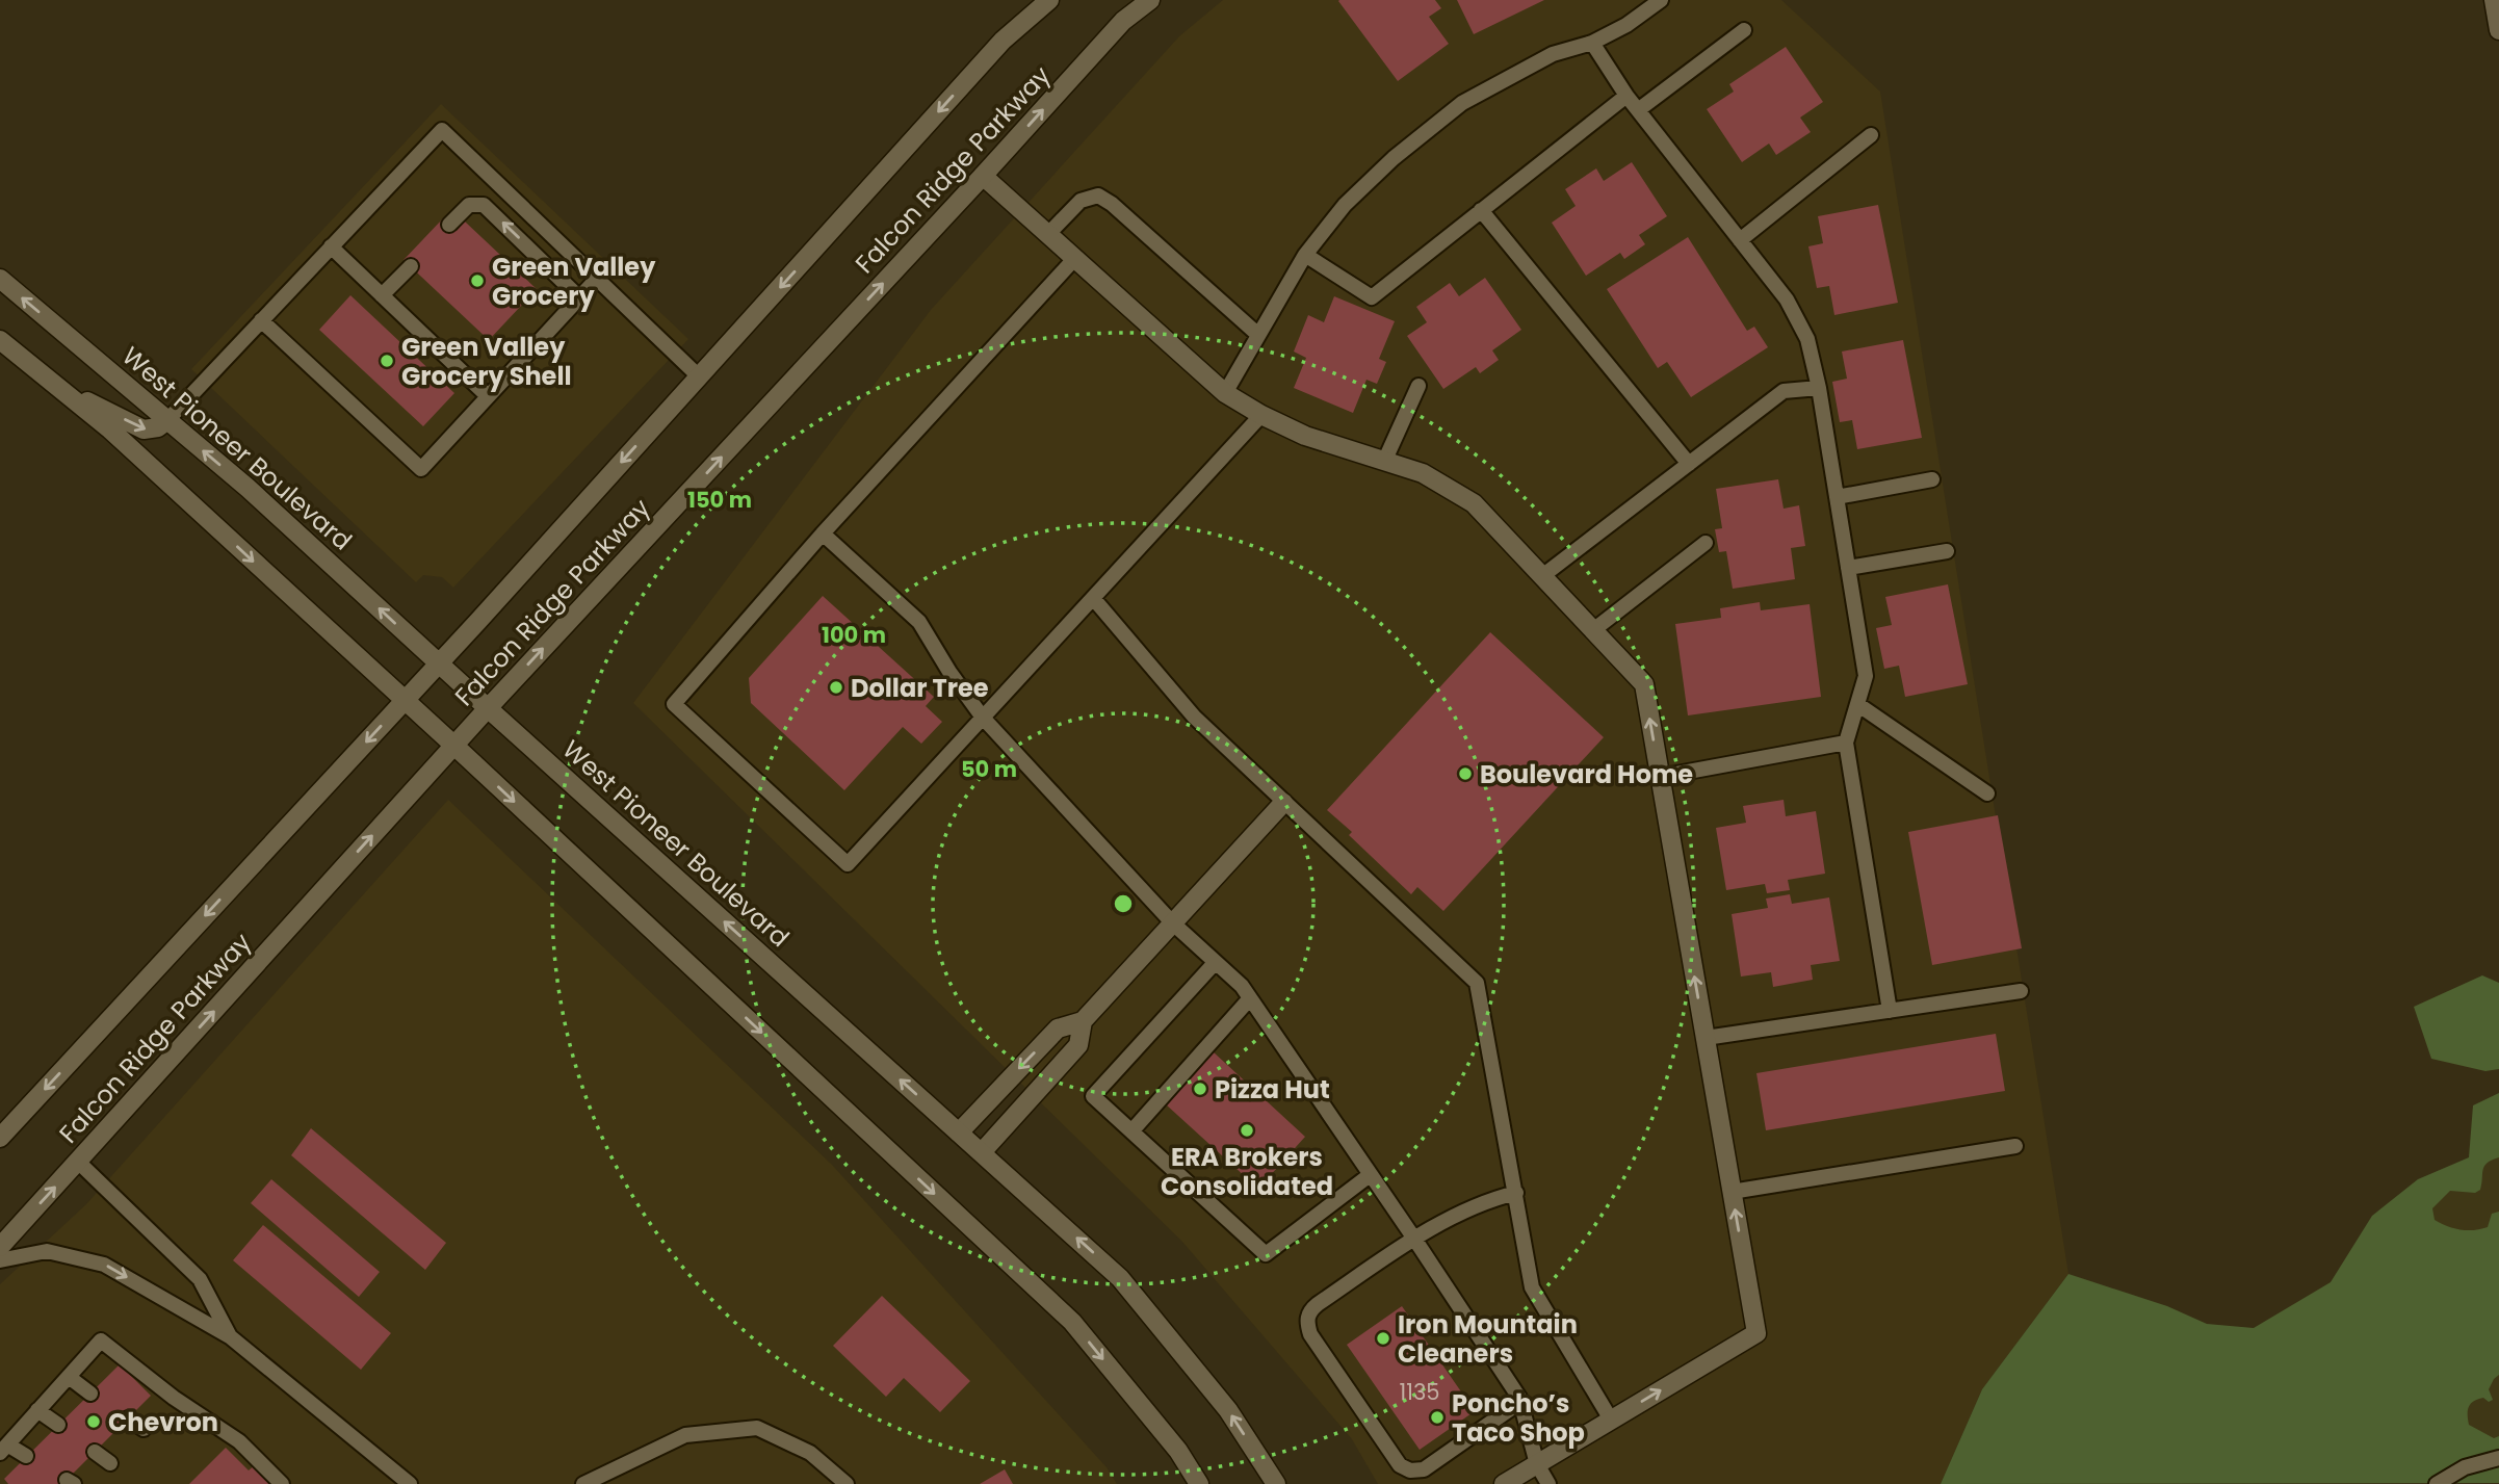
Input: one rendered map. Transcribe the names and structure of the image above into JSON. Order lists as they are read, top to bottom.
{
  "streets": {
    "main road": ["Falcon Ridge Parkway", "West Pioneer Boulevard"]
  },
  "crossings": [
    ["Falcon Ridge Parkway", "West Pioneer Boulevard"]
  ],
  "places": [
    "Green Valley Grocery",
    "Green Valley Grocery Shell",
    "Dollar Tree",
    "Boulevard Home",
    "Pizza Hut",
    "ERA Brokers Consolidated",
    "Iron Mountain Cleaners",
    "Poncho’s Taco Shop",
    "Chevron"
  ],
  "house_numbers": ["1135"],
  "rings": ["150 m", "100 m", "50 m"]
}
